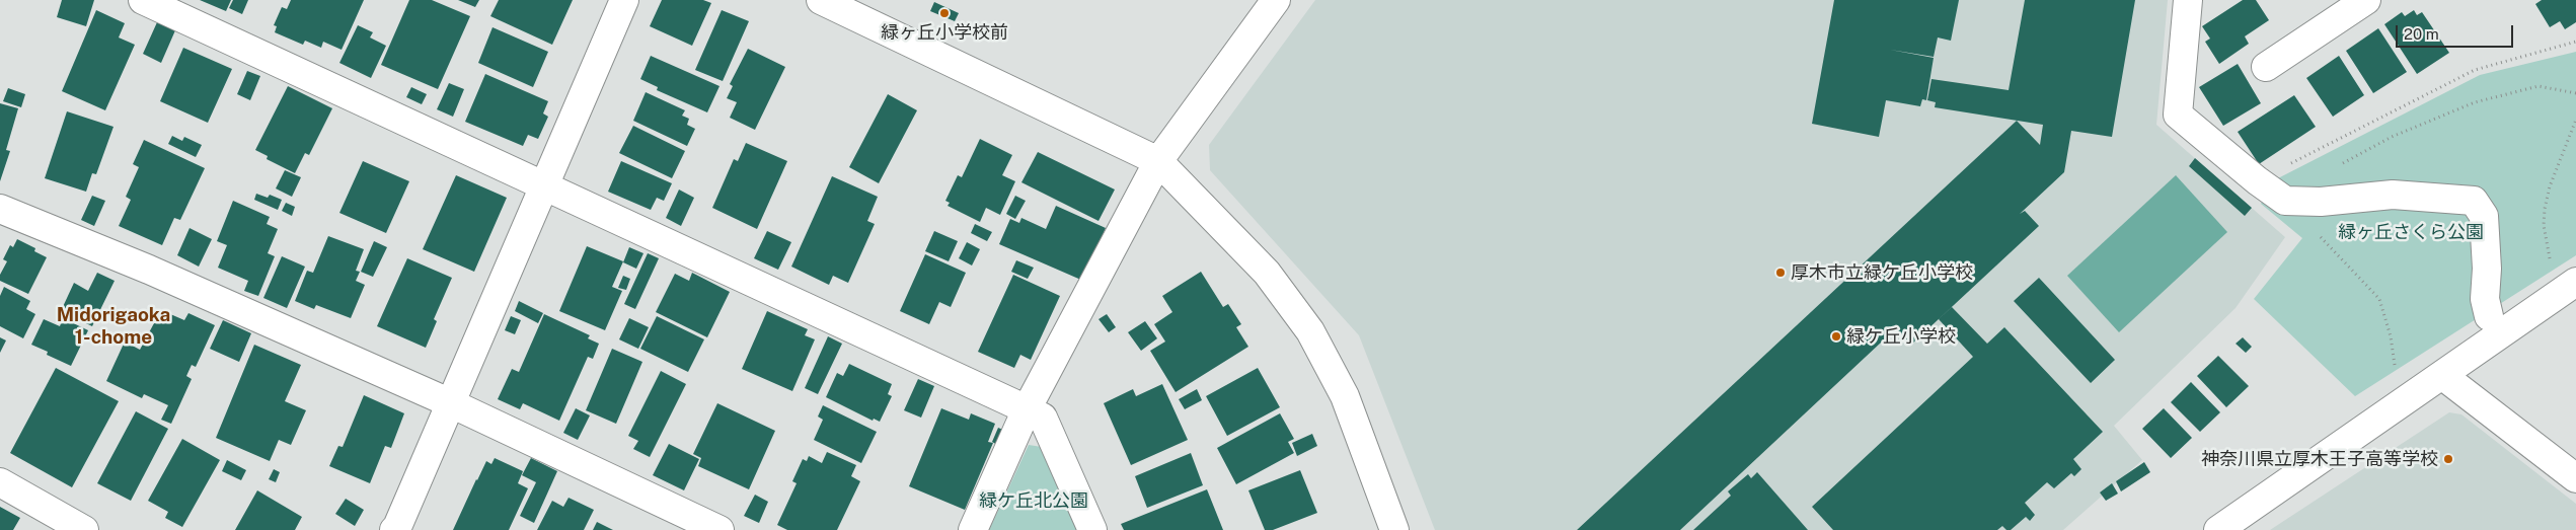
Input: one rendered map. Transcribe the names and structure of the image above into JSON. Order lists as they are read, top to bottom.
{
  "districts": ["Midorigaoka 1-chome"],
  "parks": ["緑ヶ丘さくら公園", "緑ケ丘北公園"],
  "places": [
    "緑ヶ丘小学校前",
    "厚木市立緑ケ丘小学校",
    "緑ケ丘小学校",
    "神奈川県立厚木王子高等学校"
  ],
  "scale_bar": "20 m"
}
